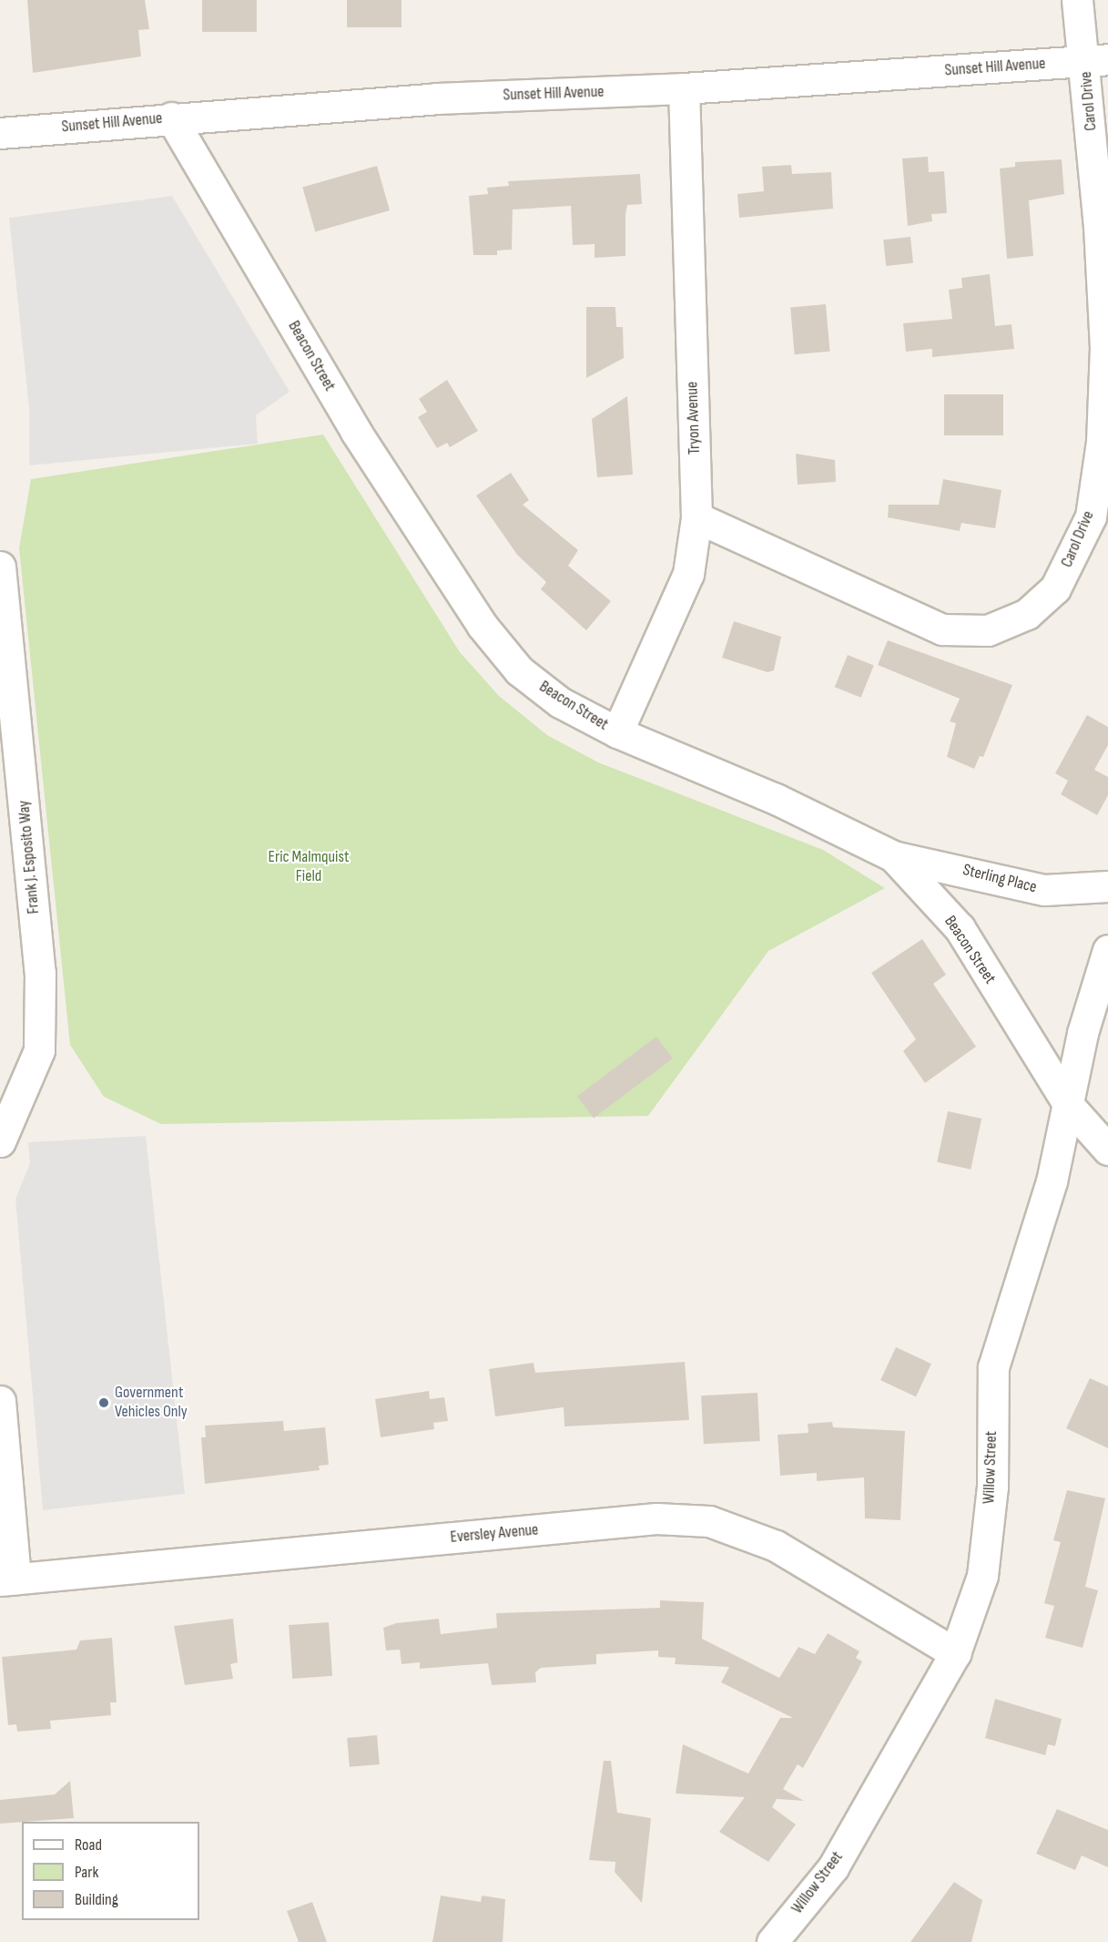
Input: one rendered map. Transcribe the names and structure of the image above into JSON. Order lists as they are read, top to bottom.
{
  "streets": {
    "street": [
      "Sunset Hill Avenue",
      "Carol Drive",
      "Beacon Street",
      "Tryon Avenue",
      "Frank J. Esposito Way",
      "Sterling Place",
      "Willow Street",
      "Eversley Avenue"
    ]
  },
  "crossings": [
    ["Sunset Hill Avenue", "Carol Drive"],
    ["Sunset Hill Avenue", "Beacon Street"],
    ["Sunset Hill Avenue", "Tryon Avenue"],
    ["Carol Drive", "Tryon Avenue"],
    ["Beacon Street", "Tryon Avenue"],
    ["Beacon Street", "Sterling Place"],
    ["Beacon Street", "Willow Street"],
    ["Willow Street", "Eversley Avenue"]
  ],
  "parks": ["Eric Malmquist Field"],
  "places": ["Government Vehicles Only"],
  "legend": ["Road", "Park", "Building"]
}
